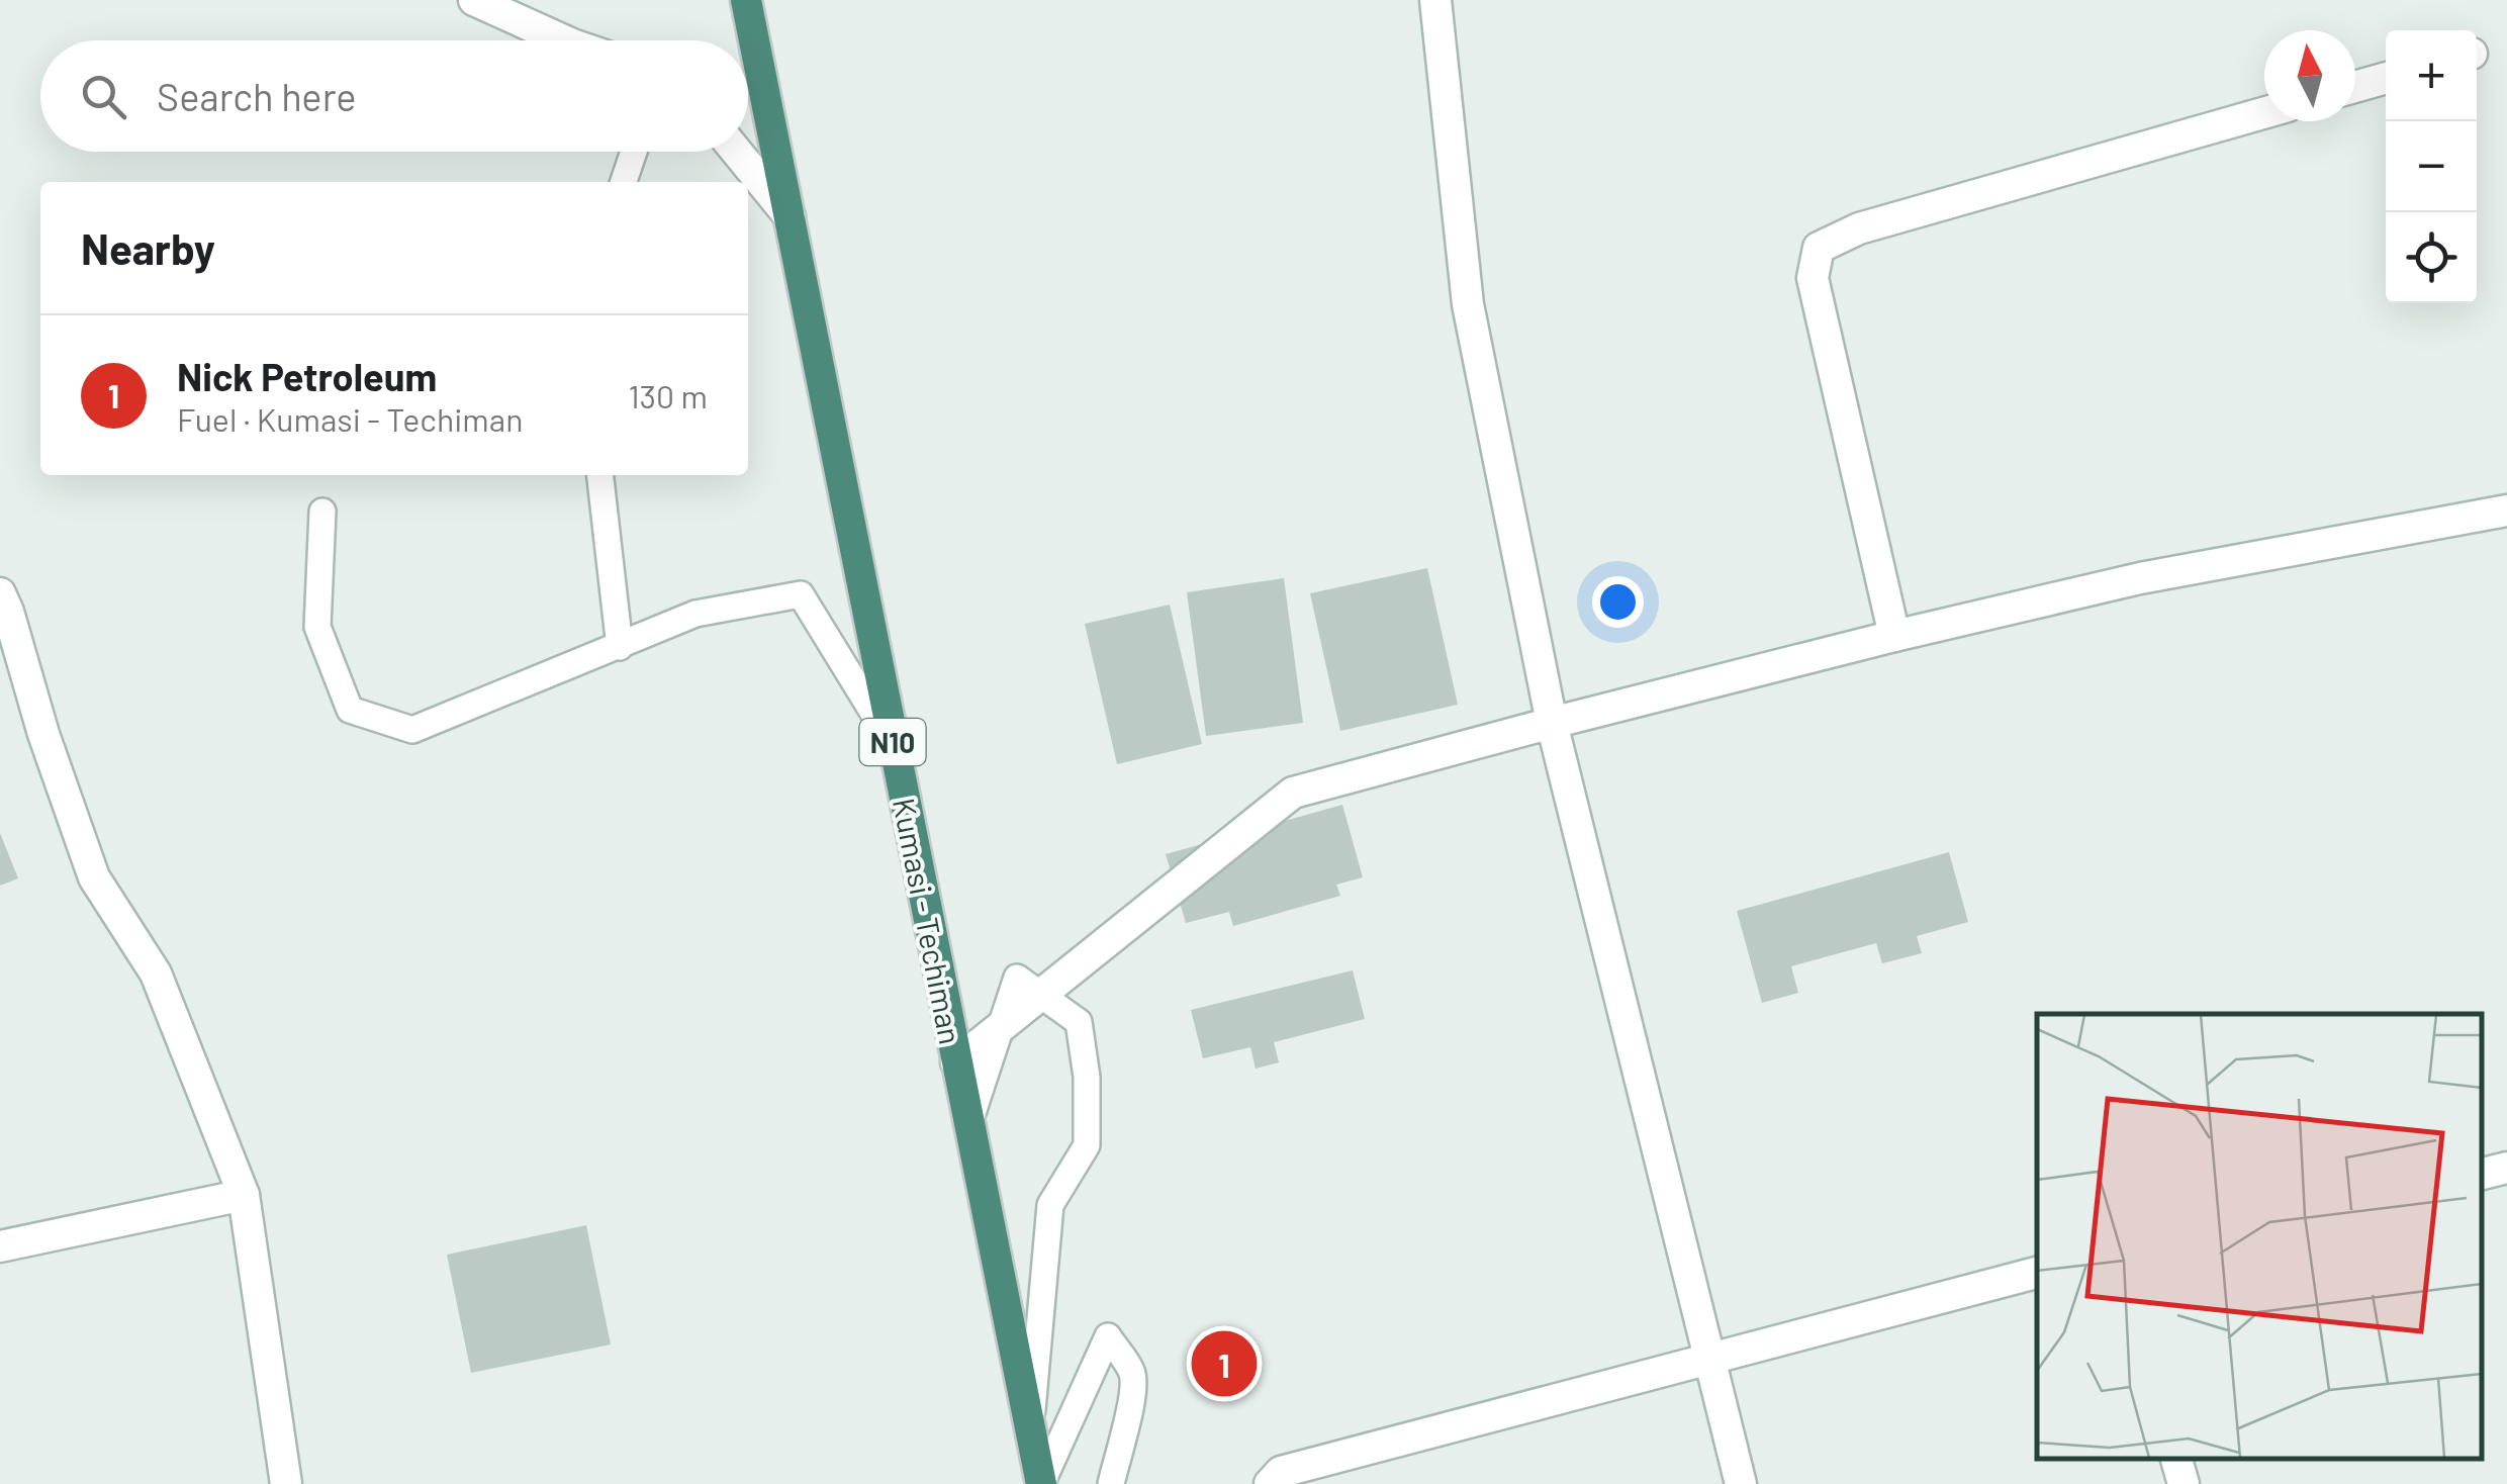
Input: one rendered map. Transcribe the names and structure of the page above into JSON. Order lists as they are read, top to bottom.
{
  "streets": {
    "highway": ["N10", "Kumasi - Techiman"]
  },
  "north": "top",
  "page": {
    "map_buttons": ["+", "−"],
    "search": "Search here",
    "heading": "Nearby",
    "list": [
      {
        "mark": "1",
        "name": "Nick Petroleum",
        "note": "Fuel · Kumasi - Techiman",
        "value": "130 m"
      }
    ],
    "pins": "1"
  }
}
